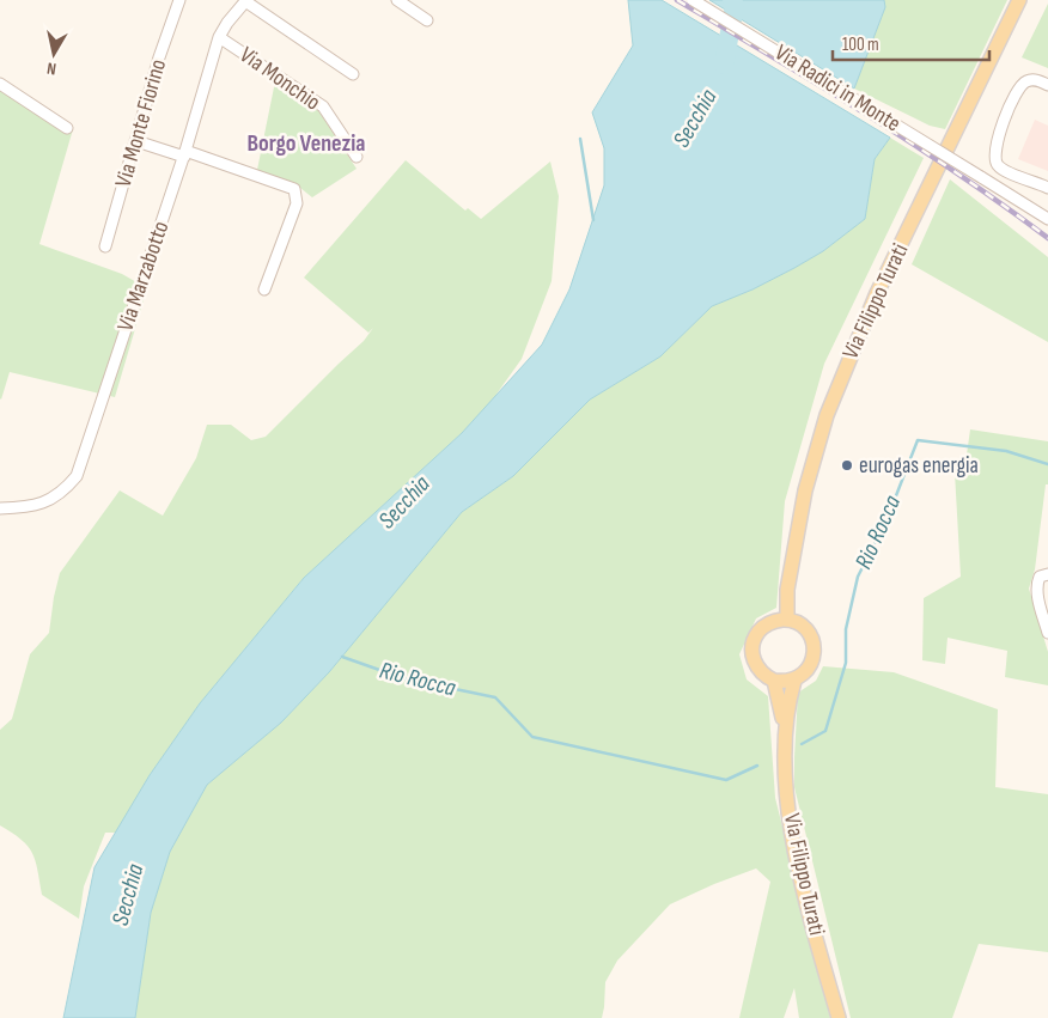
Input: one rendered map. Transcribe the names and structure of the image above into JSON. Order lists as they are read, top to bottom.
{
  "streets": {
    "main road": ["Via Filippo Turati"],
    "street": [
      "Via Monchio",
      "Via Radici in Monte",
      "Via Monte Fiorino",
      "Via Marzabotto"
    ]
  },
  "crossings": [
    ["Via Monchio", "Via Marzabotto"]
  ],
  "districts": ["Borgo Venezia"],
  "water": ["Secchia", "Rio Rocca"],
  "places": ["eurogas energia"],
  "scale_bar": "100 m",
  "north": "bottom"
}
